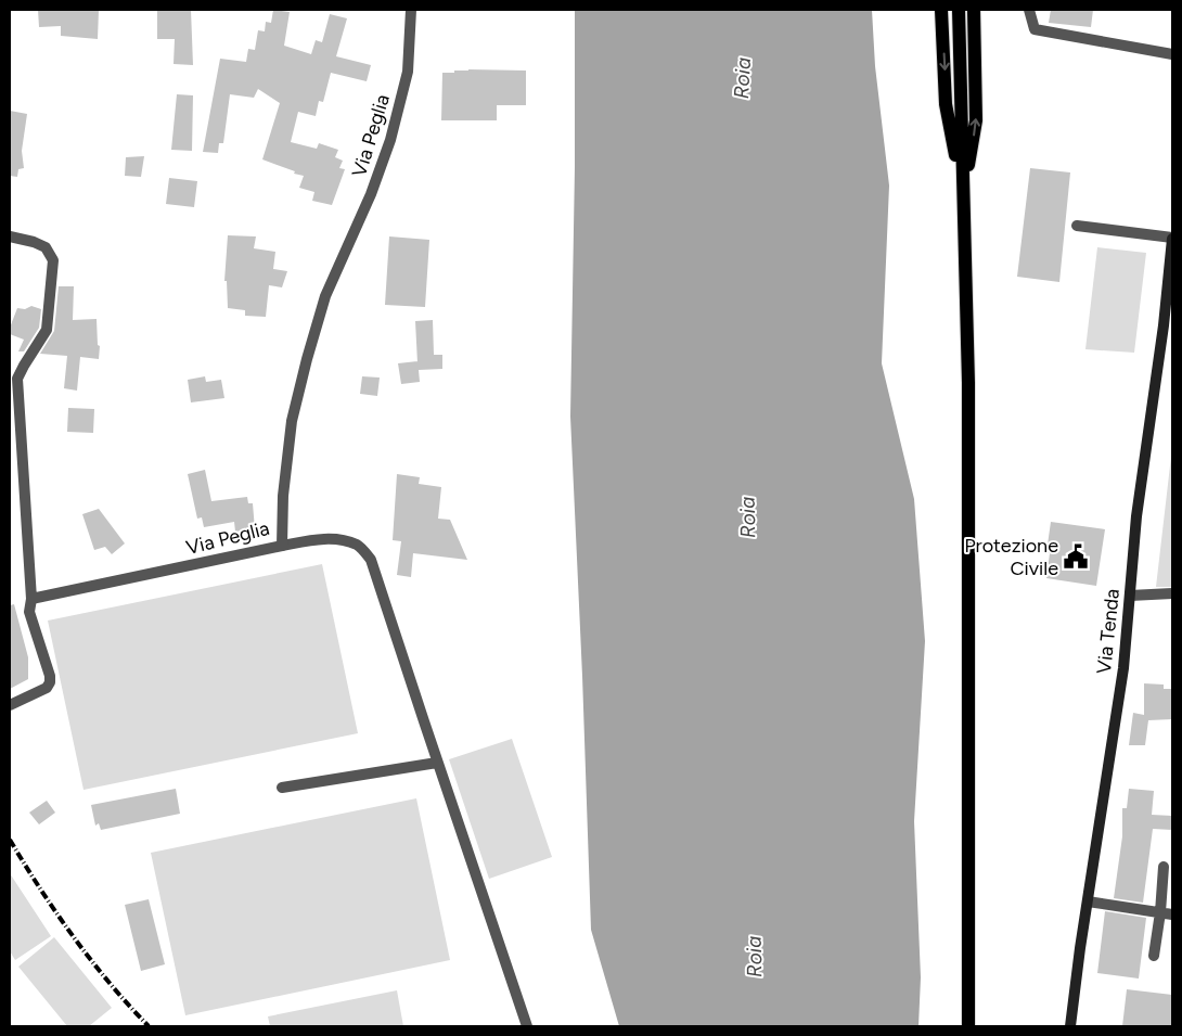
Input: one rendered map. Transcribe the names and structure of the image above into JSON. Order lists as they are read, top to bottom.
{
  "streets": {
    "main road": ["Via Tenda"],
    "street": ["Via Peglia"]
  },
  "water": ["Roia"],
  "places": {
    "public building": ["Protezione Civile"]
  }
}
